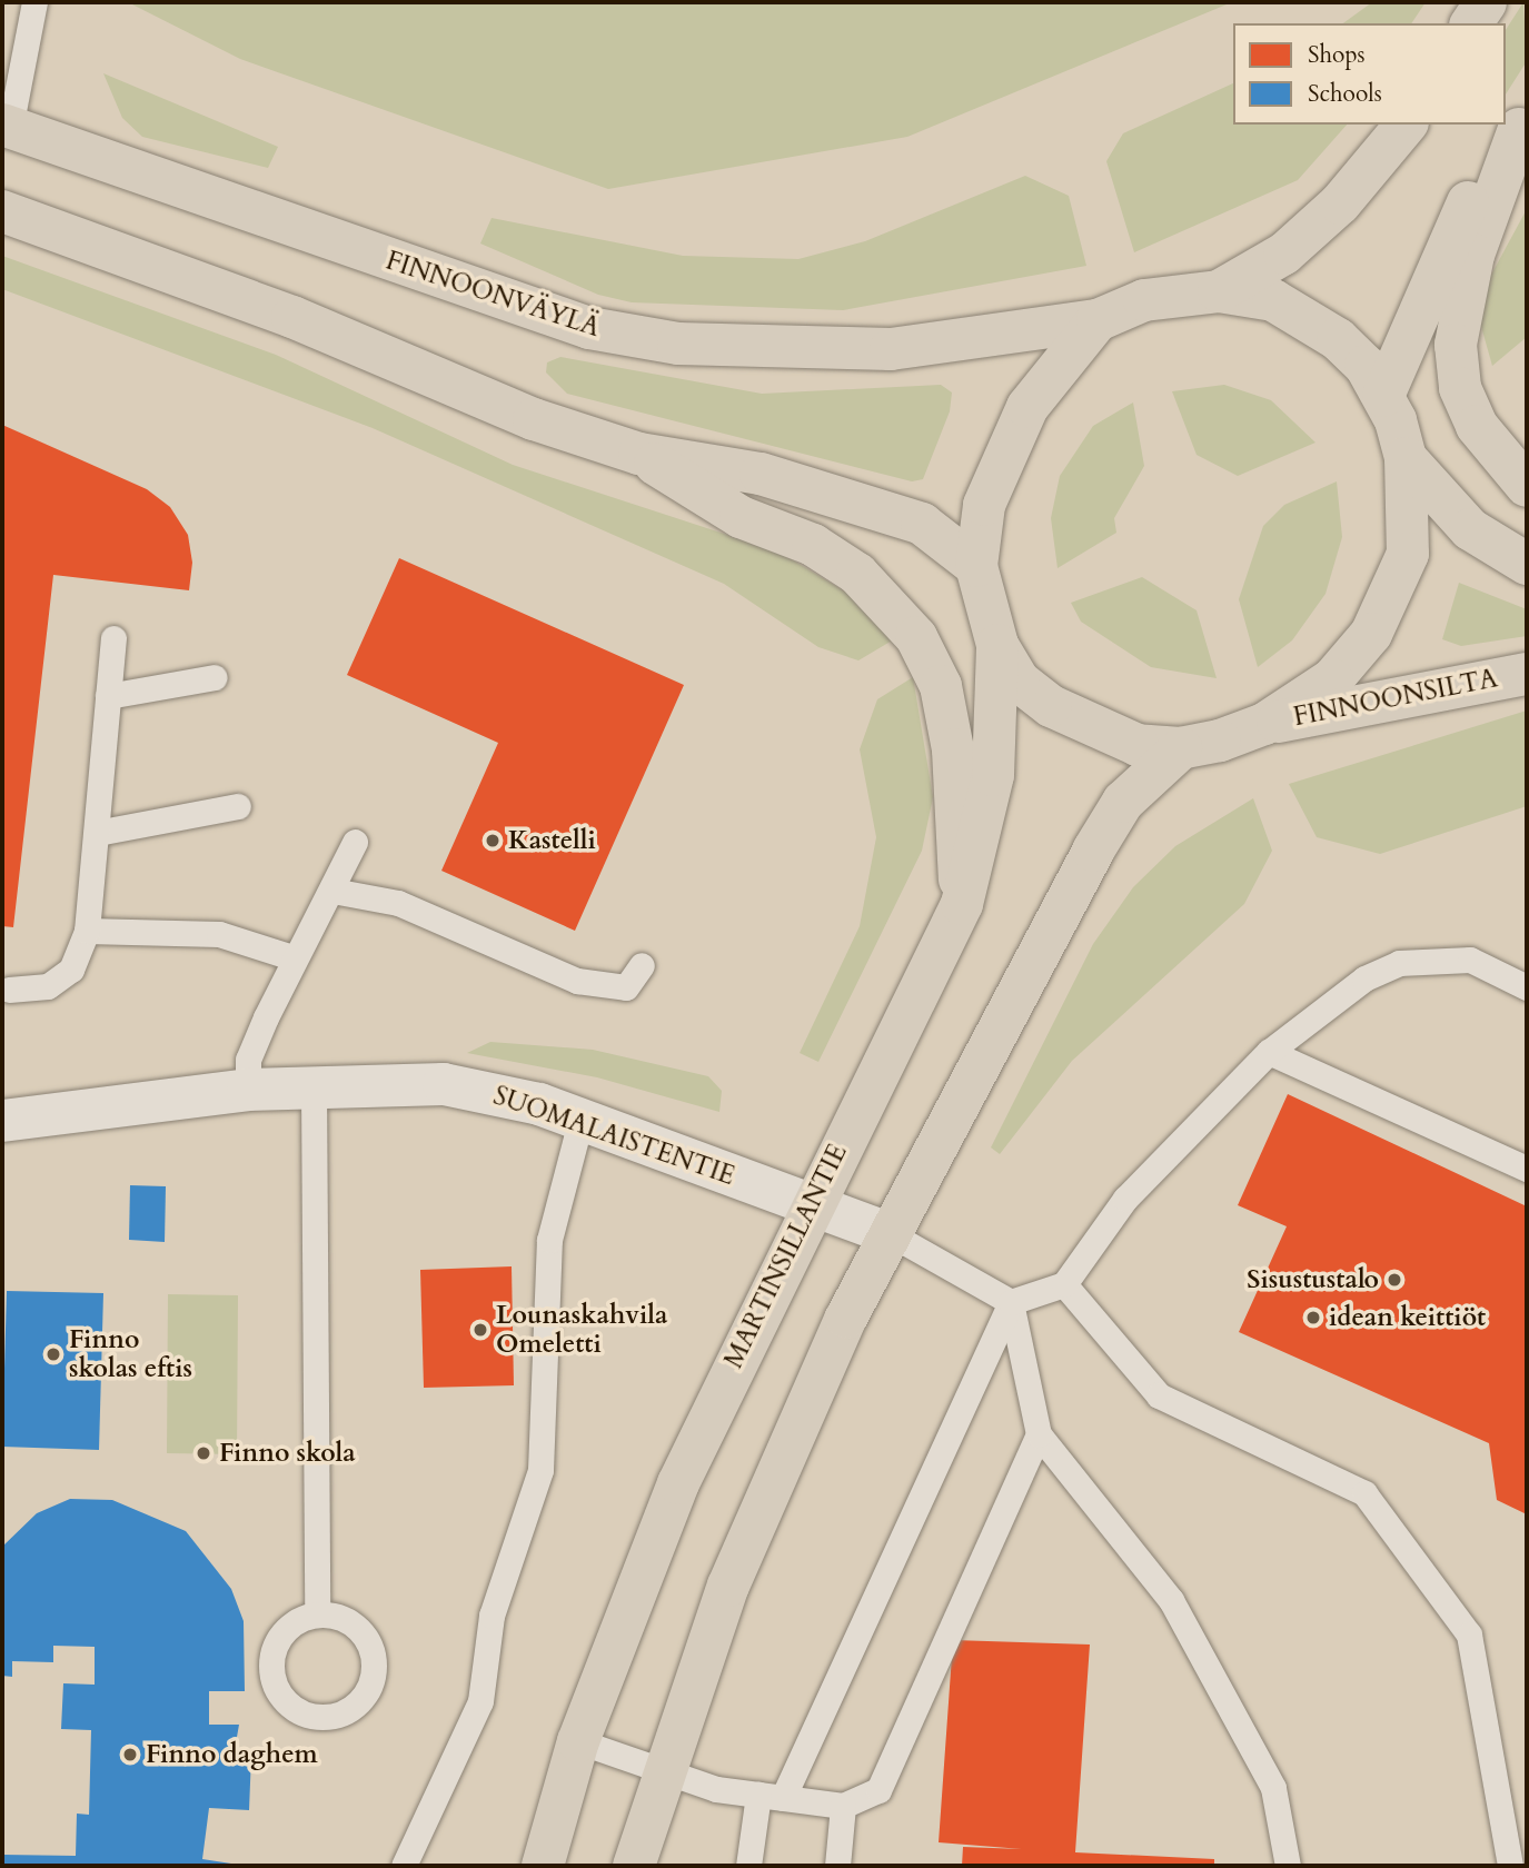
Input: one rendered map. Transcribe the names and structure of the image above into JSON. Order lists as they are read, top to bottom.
{
  "streets": {
    "main road": ["FINNOONVÄYLÄ", "FINNOONSILTA", "MARTINSILLANTIE"],
    "street": ["SUOMALAISTENTIE"]
  },
  "crossings": [
    ["SUOMALAISTENTIE", "MARTINSILLANTIE"]
  ],
  "places": [
    "Kastelli",
    "Sisustustalo",
    "idean keittiöt",
    "Lounaskahvila Omeletti",
    "Finno skolas eftis",
    "Finno skola",
    "Finno daghem"
  ],
  "legend": ["Shops", "Schools"]
}
